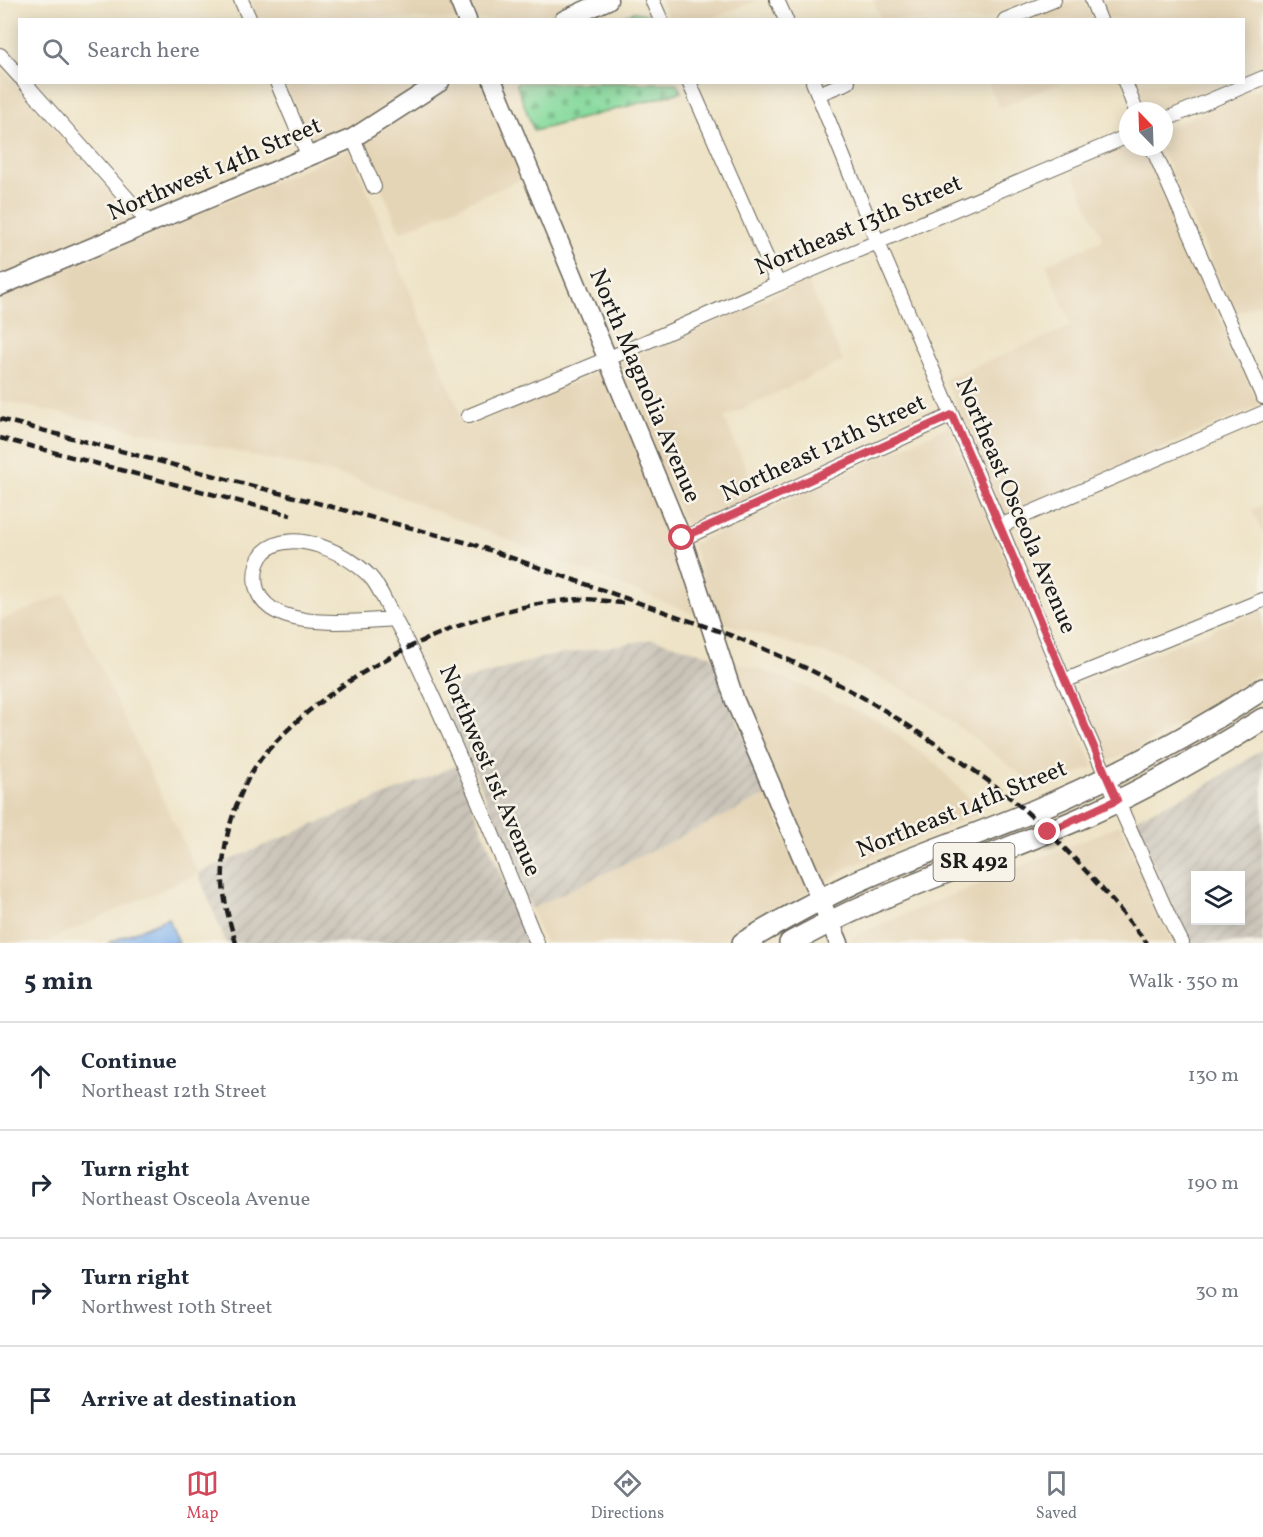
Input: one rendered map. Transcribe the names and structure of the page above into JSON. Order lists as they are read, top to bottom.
{
  "streets": {
    "main road": [
      "Northwest 14th Street",
      "North Magnolia Avenue",
      "Northeast 14th Street",
      "SR 492"
    ],
    "street": [
      "Northeast 13th Street",
      "Northeast 12th Street",
      "Northeast Osceola Avenue",
      "Northwest 1st Avenue"
    ]
  },
  "crossings": [
    ["Northeast 13th Street", "North Magnolia Avenue"],
    ["Northeast 13th Street", "Northeast Osceola Avenue"],
    ["North Magnolia Avenue", "Northeast 12th Street"],
    ["North Magnolia Avenue", "Northeast 14th Street"],
    ["North Magnolia Avenue", "SR 492"],
    ["Northeast 12th Street", "Northeast Osceola Avenue"],
    ["Northeast Osceola Avenue", "Northeast 14th Street"],
    ["Northeast Osceola Avenue", "SR 492"]
  ],
  "north": "top left",
  "page": {
    "search": "Search here",
    "heading": ["5 min", "Walk · 350 m"],
    "list": [
      ["Continue", "Northeast 12th Street", "130 m"],
      ["Turn right", "Northeast Osceola Avenue", "190 m"],
      ["Turn right", "Northwest 10th Street", "30 m"],
      "Arrive at destination"
    ],
    "nav": ["Map", "Directions", "Saved"]
  }
}
